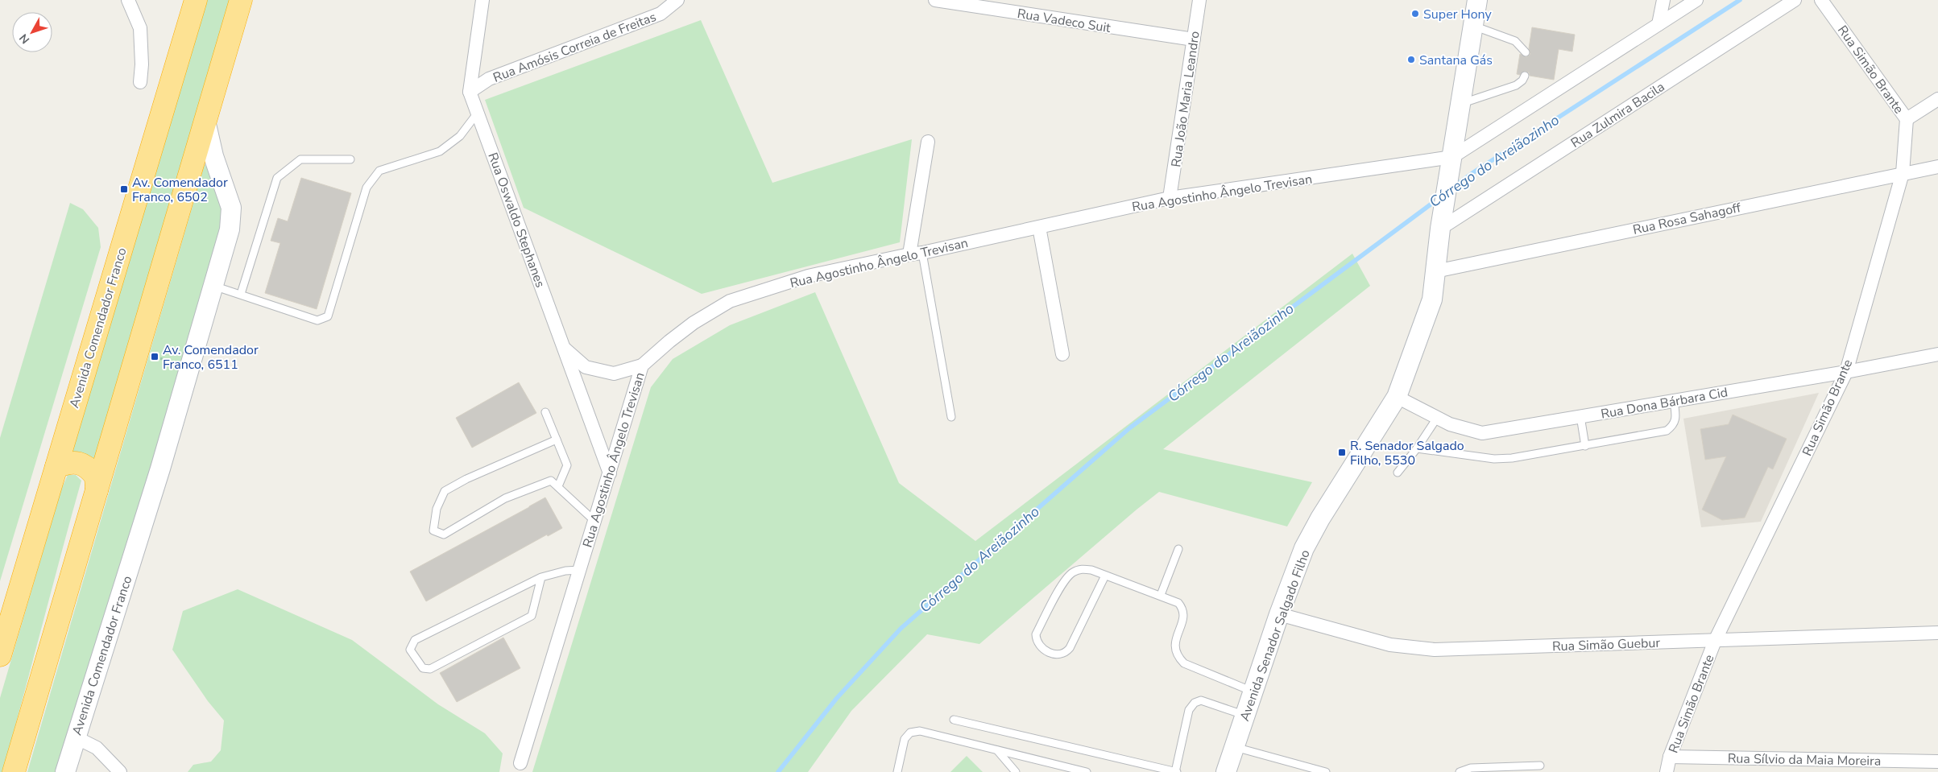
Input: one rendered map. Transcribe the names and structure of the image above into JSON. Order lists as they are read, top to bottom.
{
  "streets": {
    "highway": ["Avenida Comendador Franco"],
    "main road": ["Avenida Senador Salgado Filho"],
    "street": [
      "Rua Vadeco Suit",
      "Rua Amósis Correia de Freitas",
      "Rua Simão Brante",
      "Rua João Maria Leandro",
      "Rua Zulmira Bacila",
      "Rua Agostinho Ângelo Trevisan",
      "Rua Rosa Sahagoff",
      "Rua Oswaldo Stephanes",
      "Rua Dona Bárbara Cid",
      "Rua Simão Guebur",
      "Rua Sílvio da Maia Moreira"
    ]
  },
  "crossings": [
    ["Rua Vadeco Suit", "Rua João Maria Leandro"],
    ["Rua Amósis Correia de Freitas", "Rua Oswaldo Stephanes"],
    ["Rua Simão Brante", "Rua Rosa Sahagoff"],
    ["Rua Simão Brante", "Rua Dona Bárbara Cid"],
    ["Rua Simão Brante", "Rua Simão Guebur"],
    ["Rua Simão Brante", "Rua Sílvio da Maia Moreira"],
    ["Rua João Maria Leandro", "Rua Agostinho Ângelo Trevisan"],
    ["Rua Zulmira Bacila", "Avenida Senador Salgado Filho"],
    ["Rua Agostinho Ângelo Trevisan", "Rua Oswaldo Stephanes"],
    ["Rua Agostinho Ângelo Trevisan", "Avenida Senador Salgado Filho"],
    ["Rua Rosa Sahagoff", "Avenida Senador Salgado Filho"],
    ["Rua Dona Bárbara Cid", "Avenida Senador Salgado Filho"],
    ["Avenida Senador Salgado Filho", "Rua Simão Guebur"]
  ],
  "water": ["Córrego do Areiãozinho"],
  "places": {
    "other": ["Super Hony", "Santana Gás"],
    "transit": ["Av. Comendador Franco, 6502", "Av. Comendador Franco, 6511", "R. Senador Salgado Filho, 5530"]
  },
  "north": "bottom left"
}
